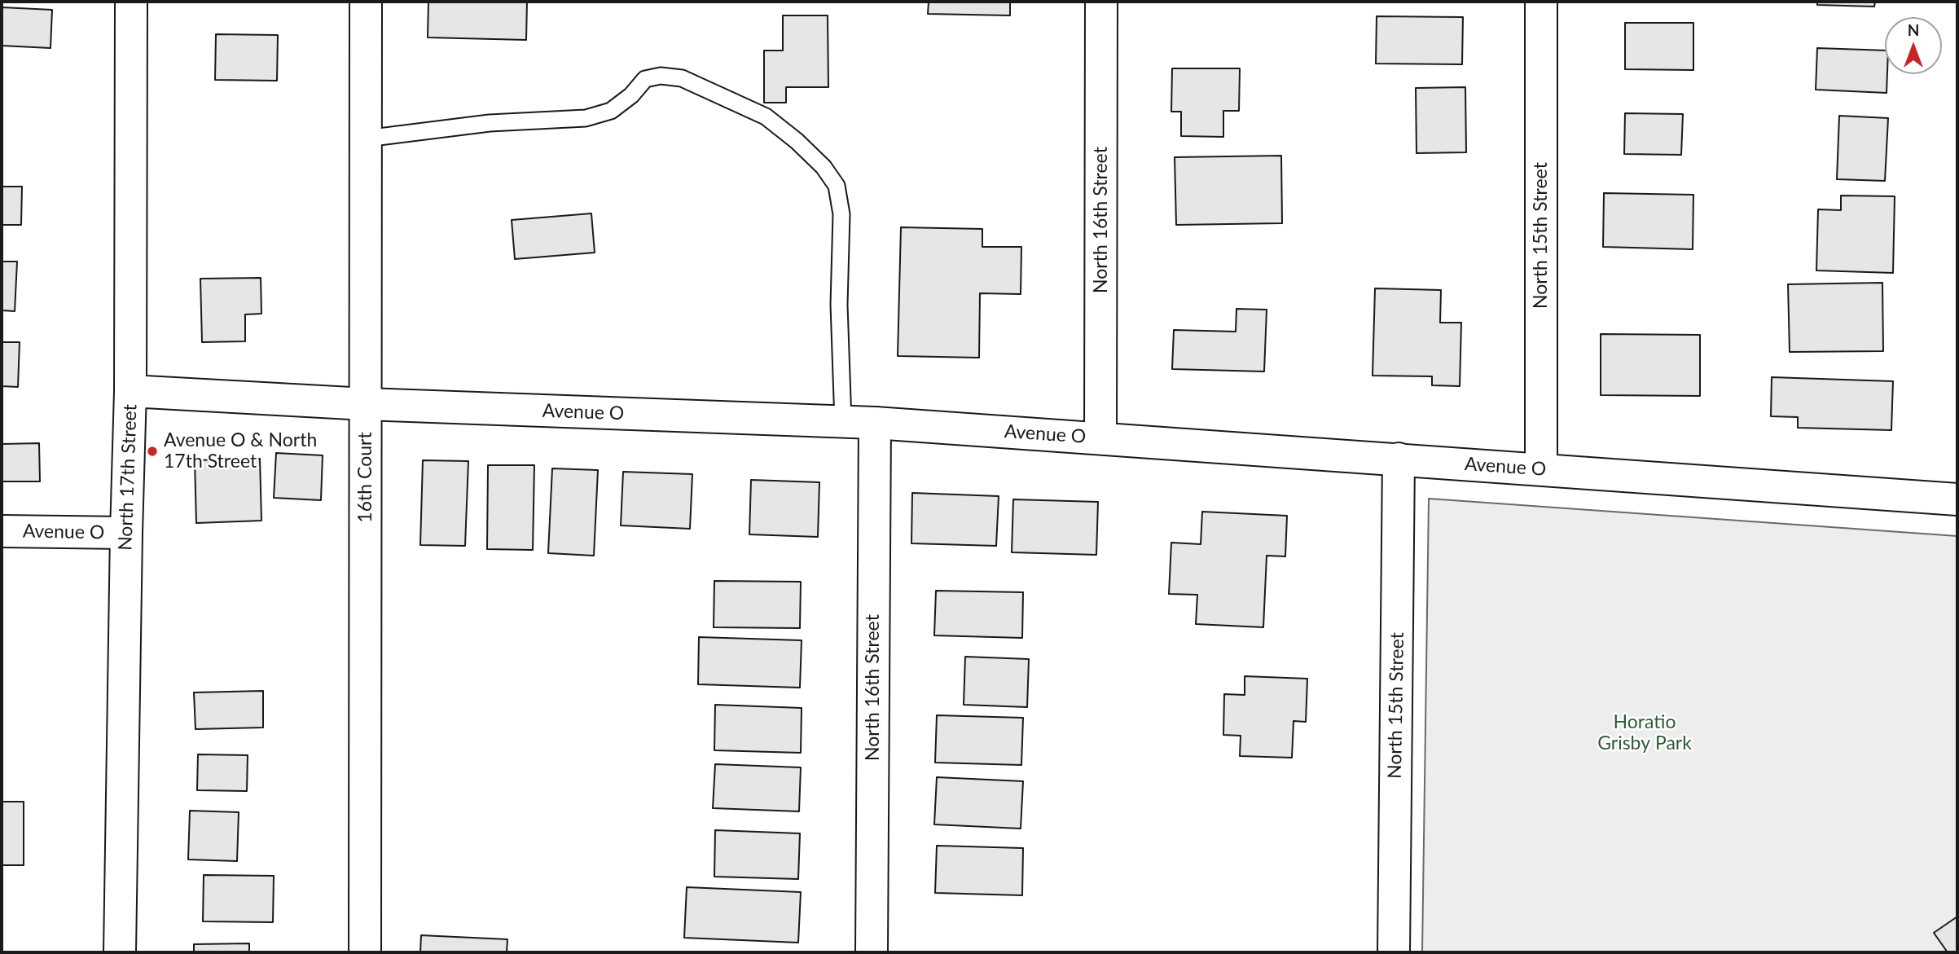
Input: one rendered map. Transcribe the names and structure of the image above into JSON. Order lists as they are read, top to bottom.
{
  "streets": {
    "street": [
      "North 16th Street",
      "North 15th Street",
      "Avenue O",
      "North 17th Street",
      "16th Court"
    ]
  },
  "crossings": [
    ["North 16th Street", "Avenue O"],
    ["North 15th Street", "Avenue O"],
    ["Avenue O", "North 17th Street"],
    ["Avenue O", "16th Court"]
  ],
  "parks": ["Horatio Grisby Park"],
  "places": ["Avenue O & North 17th Street"],
  "north": "top"
}
